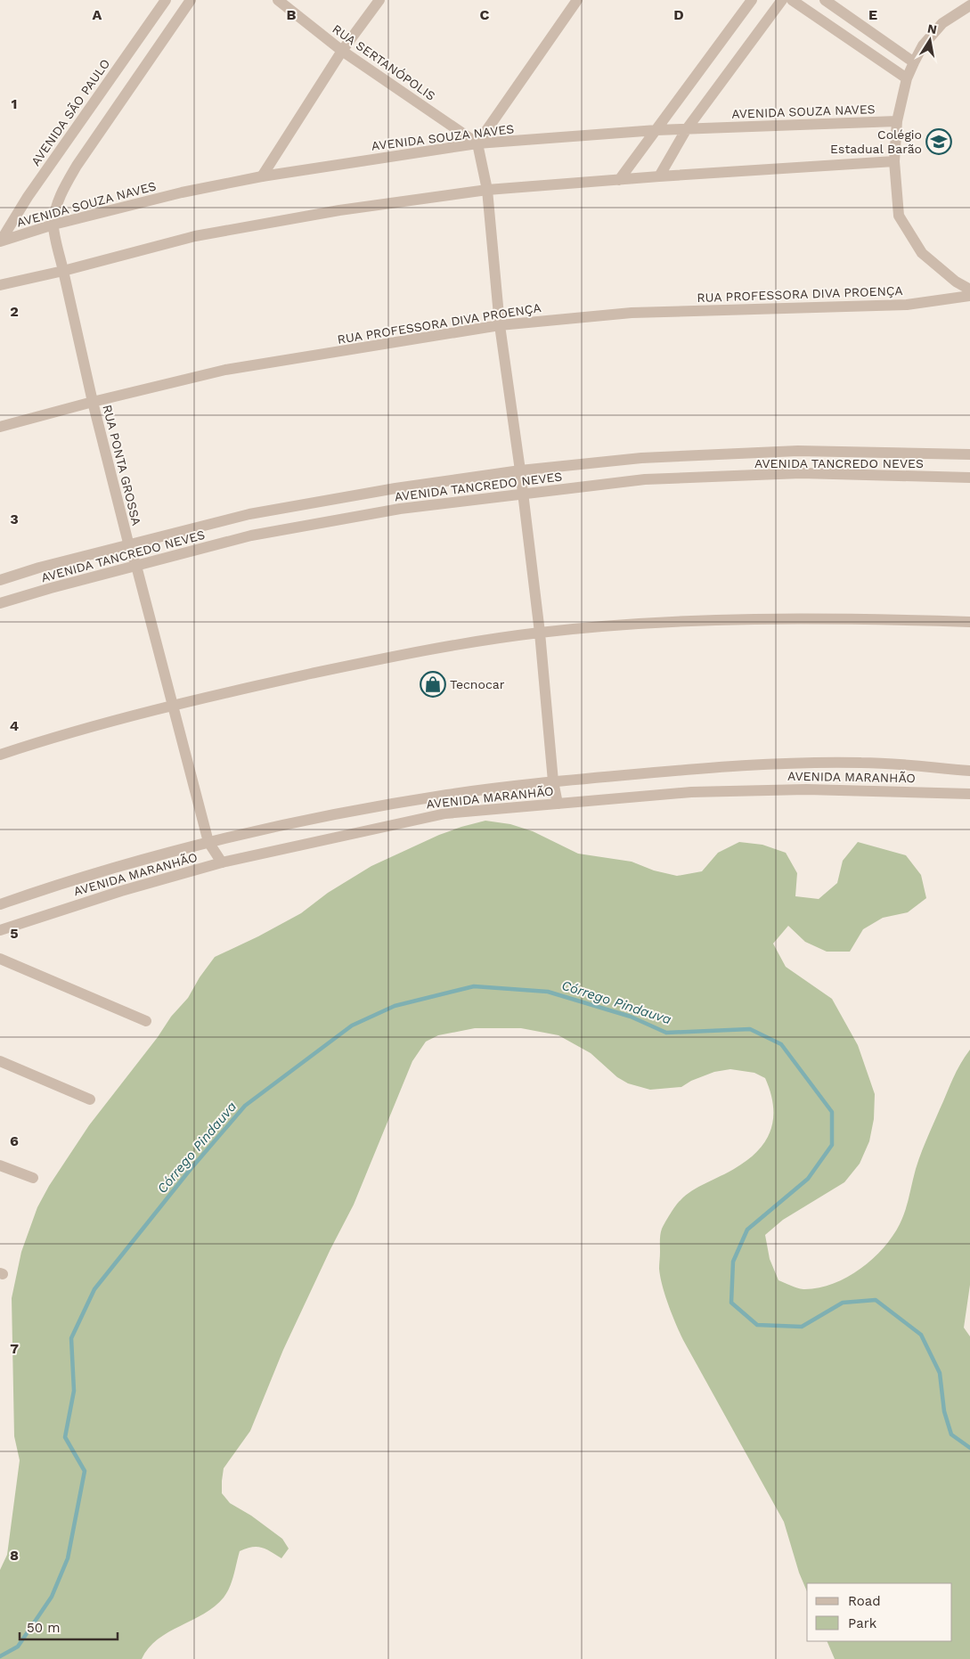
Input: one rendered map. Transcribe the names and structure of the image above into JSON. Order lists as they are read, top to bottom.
{
  "streets": {
    "street": [
      "RUA SERTANÓPOLIS",
      "AVENIDA SOUZA NAVES",
      "AVENIDA SÃO PAULO",
      "RUA PROFESSORA DIVA PROENÇA",
      "AVENIDA TANCREDO NEVES",
      "RUA PONTA GROSSA",
      "AVENIDA MARANHÃO"
    ]
  },
  "crossings": [
    ["RUA SERTANÓPOLIS", "AVENIDA SOUZA NAVES"],
    ["AVENIDA SOUZA NAVES", "AVENIDA SÃO PAULO"],
    ["AVENIDA SOUZA NAVES", "RUA PONTA GROSSA"],
    ["RUA PROFESSORA DIVA PROENÇA", "RUA PONTA GROSSA"],
    ["AVENIDA TANCREDO NEVES", "RUA PONTA GROSSA"],
    ["RUA PONTA GROSSA", "AVENIDA MARANHÃO"]
  ],
  "water": ["Córrego Pindauva"],
  "places": {
    "school or university": ["Colégio Estadual Barão"],
    "shop": ["Tecnocar"]
  },
  "legend": ["Road", "Park"],
  "scale_bar": "50 m",
  "north": "top",
  "grid": {
    "columns": [
      "A",
      "B",
      "C",
      "D",
      "E"
    ],
    "rows": [
      "1",
      "2",
      "3",
      "4",
      "5",
      "6",
      "7",
      "8"
    ]
  }
}
